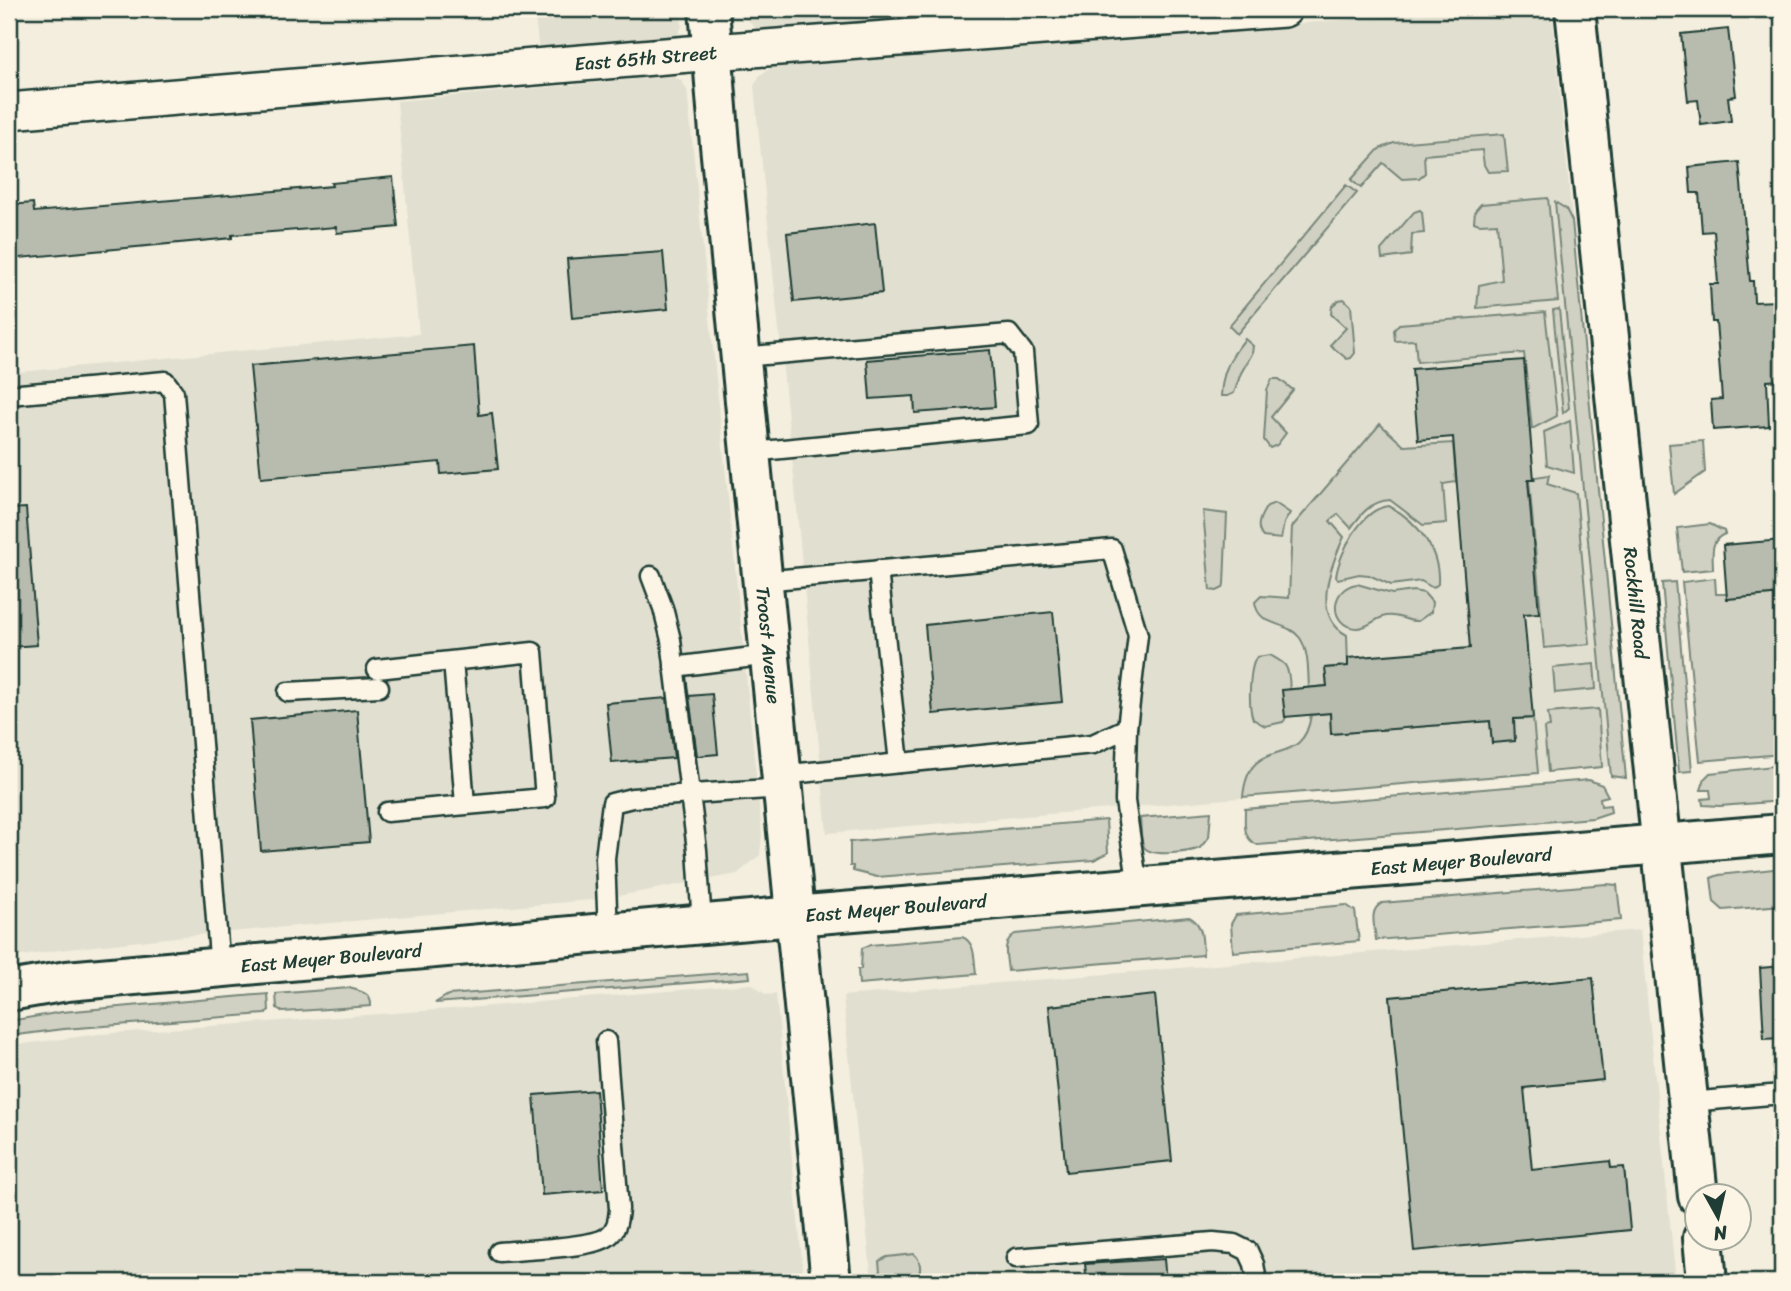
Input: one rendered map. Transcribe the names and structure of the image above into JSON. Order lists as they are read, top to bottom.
{
  "streets": {
    "main road": ["Rockhill Road", "Troost Avenue", "East Meyer Boulevard"],
    "street": ["East 65th Street"]
  },
  "crossings": [
    ["East 65th Street", "Troost Avenue"],
    ["Rockhill Road", "East Meyer Boulevard"],
    ["Troost Avenue", "East Meyer Boulevard"]
  ],
  "north": "bottom"
}
